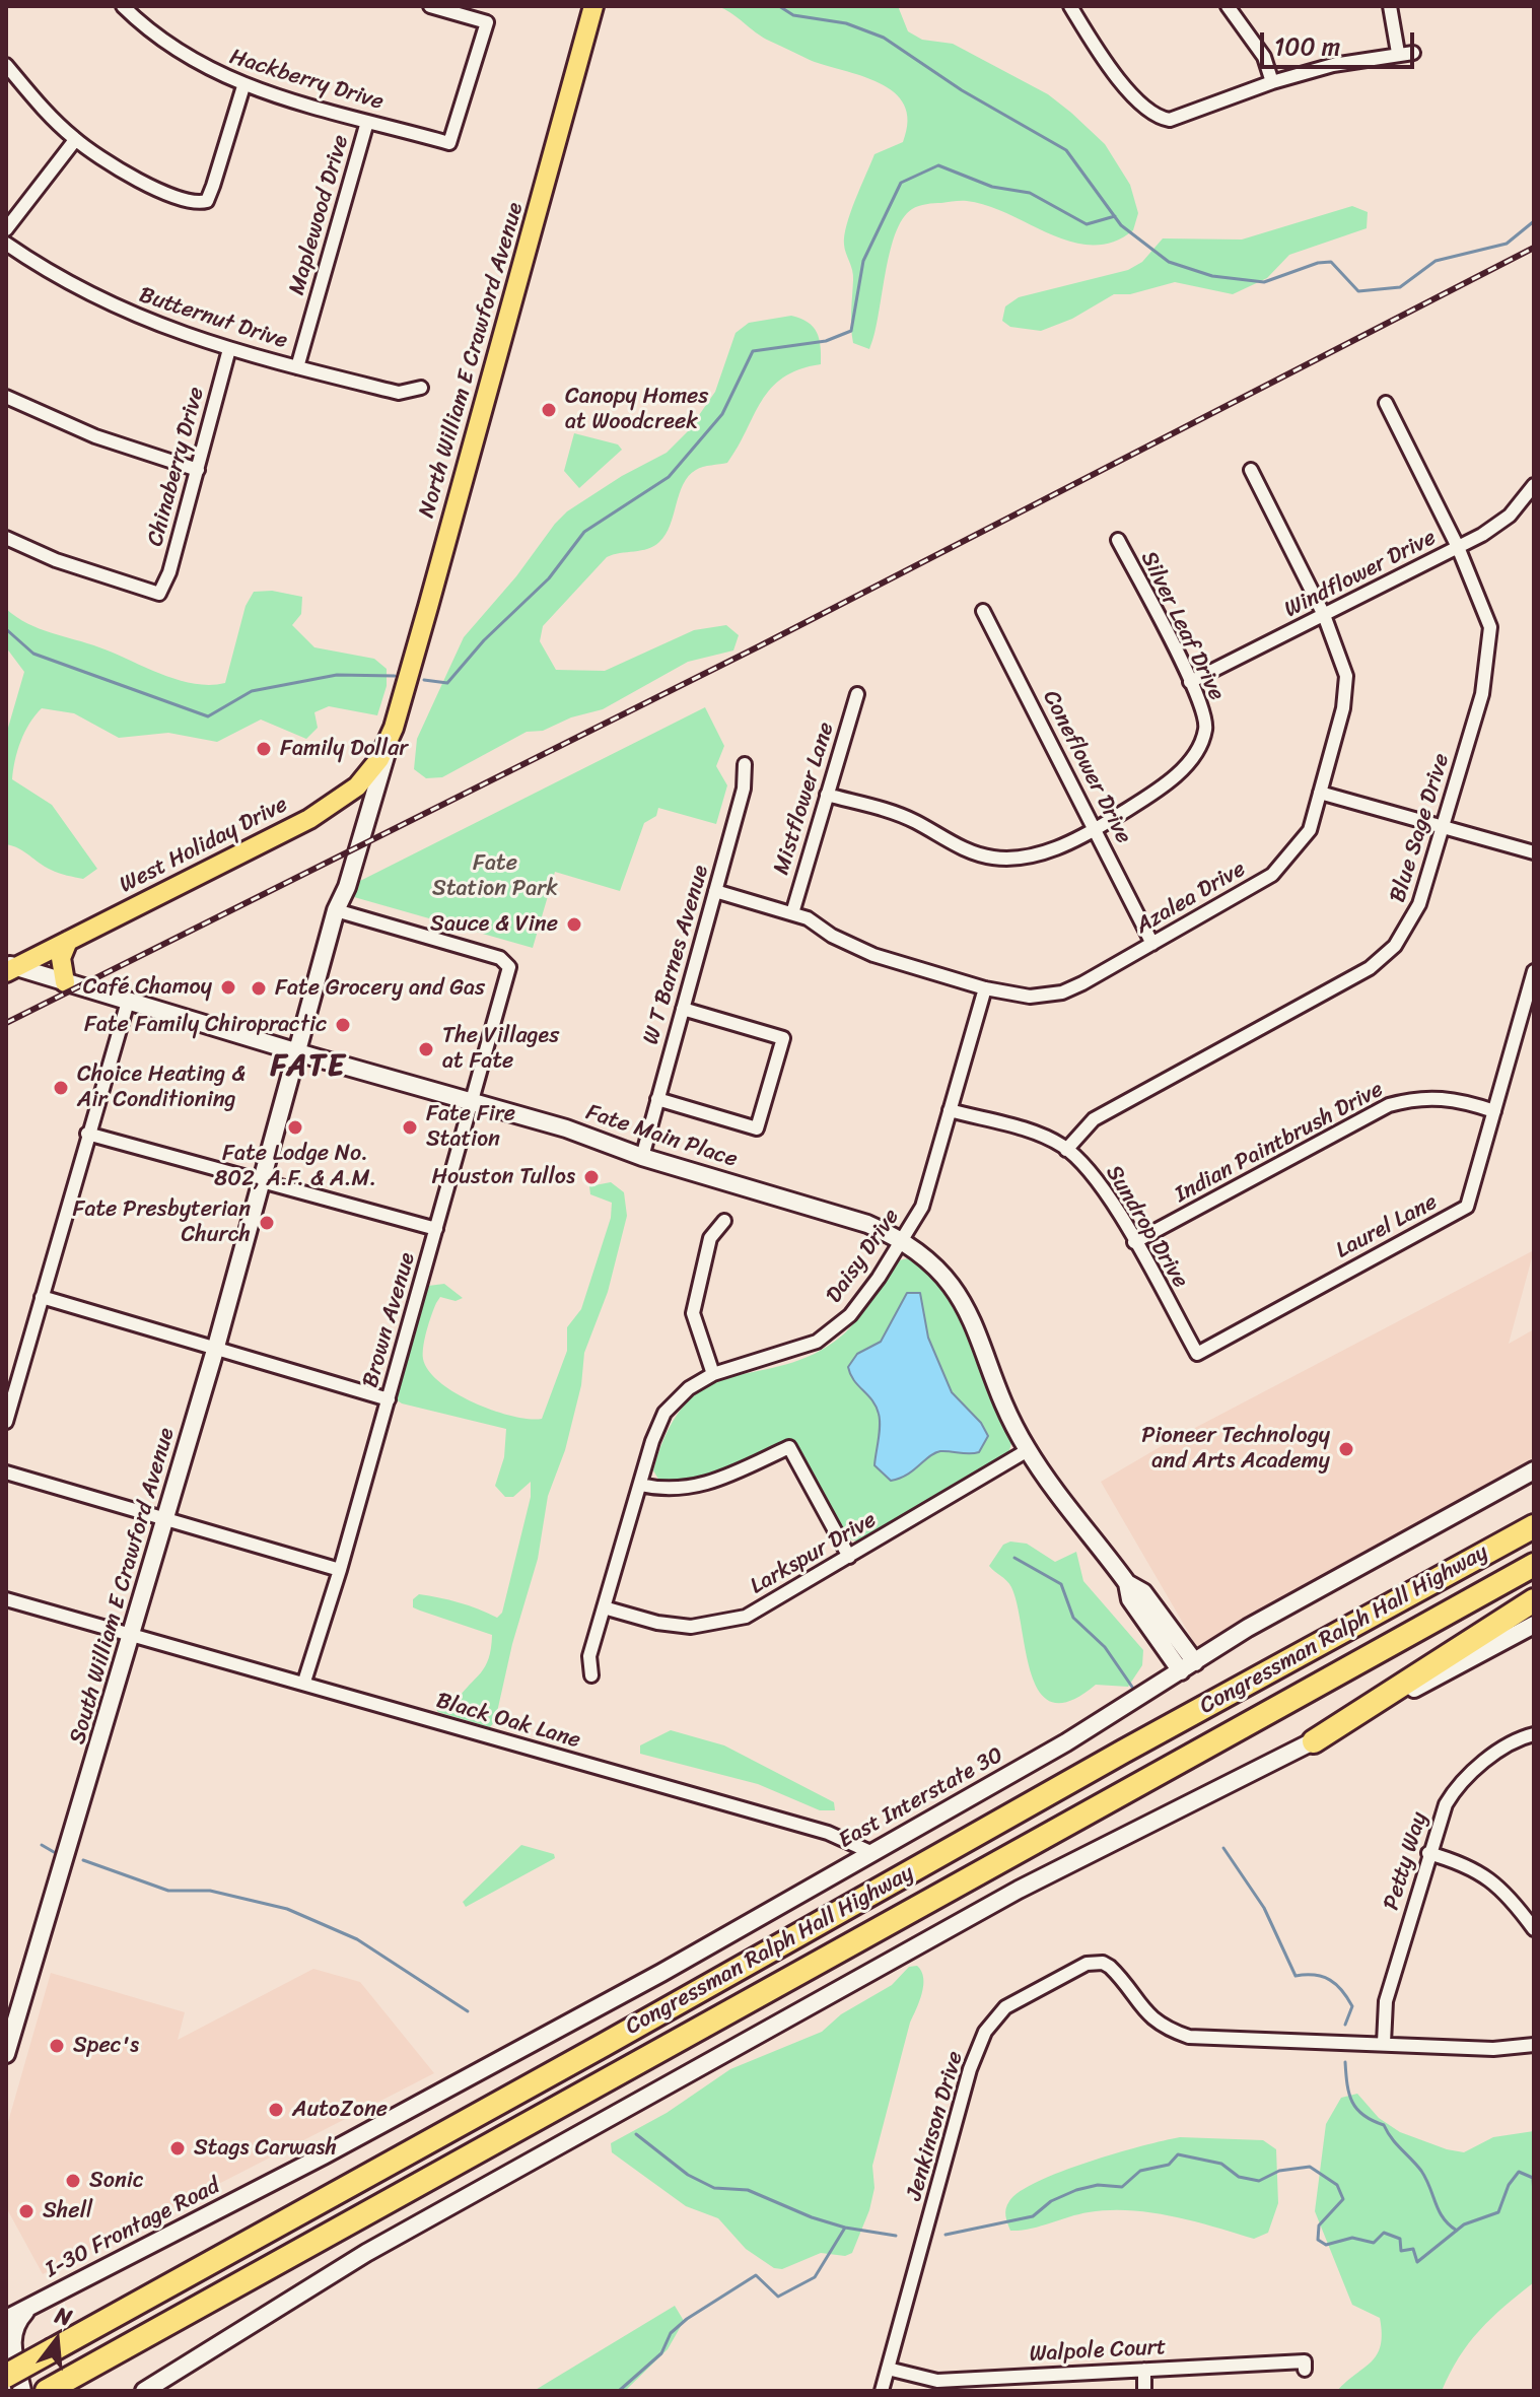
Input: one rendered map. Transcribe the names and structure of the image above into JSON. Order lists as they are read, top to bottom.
{
  "streets": {
    "highway": ["Congressman Ralph Hall Highway"],
    "main road": [
      "North William E Crawford Avenue",
      "West Holiday Drive",
      "Fate Main Place",
      "South William E Crawford Avenue",
      "East Interstate 30",
      "I-30 Frontage Road"
    ],
    "street": [
      "Hackberry Drive",
      "Maplewood Drive",
      "Butternut Drive",
      "Chinaberry Drive",
      "Windflower Drive",
      "Silver Leaf Drive",
      "Coneflower Drive",
      "Mistflower Lane",
      "Blue Sage Drive",
      "Azalea Drive",
      "W T Barnes Avenue",
      "Indian Paintbrush Drive",
      "Sundrop Drive",
      "Laurel Lane",
      "Daisy Drive",
      "Brown Avenue",
      "Larkspur Drive",
      "Black Oak Lane",
      "Petty Way",
      "Jenkinson Drive",
      "Walpole Court"
    ]
  },
  "crossings": [
    ["Hackberry Drive", "Maplewood Drive"],
    ["Maplewood Drive", "Butternut Drive"],
    ["Butternut Drive", "Chinaberry Drive"],
    ["North William E Crawford Avenue", "West Holiday Drive"],
    ["North William E Crawford Avenue", "South William E Crawford Avenue"],
    ["Windflower Drive", "Silver Leaf Drive"],
    ["Windflower Drive", "Blue Sage Drive"],
    ["Windflower Drive", "Azalea Drive"],
    ["Silver Leaf Drive", "Coneflower Drive"],
    ["Silver Leaf Drive", "Mistflower Lane"],
    ["Coneflower Drive", "Azalea Drive"],
    ["Mistflower Lane", "Azalea Drive"],
    ["Blue Sage Drive", "Sundrop Drive"],
    ["West Holiday Drive", "Fate Main Place"],
    ["West Holiday Drive", "South William E Crawford Avenue"],
    ["Azalea Drive", "W T Barnes Avenue"],
    ["Azalea Drive", "Daisy Drive"],
    ["W T Barnes Avenue", "Fate Main Place"],
    ["Fate Main Place", "Daisy Drive"],
    ["Fate Main Place", "Brown Avenue"],
    ["Fate Main Place", "Larkspur Drive"],
    ["Fate Main Place", "South William E Crawford Avenue"],
    ["Fate Main Place", "East Interstate 30"],
    ["Indian Paintbrush Drive", "Sundrop Drive"],
    ["Indian Paintbrush Drive", "Laurel Lane"],
    ["Sundrop Drive", "Laurel Lane"],
    ["Sundrop Drive", "Daisy Drive"],
    ["Daisy Drive", "Larkspur Drive"],
    ["Brown Avenue", "South William E Crawford Avenue"],
    ["Brown Avenue", "Black Oak Lane"],
    ["South William E Crawford Avenue", "Black Oak Lane"],
    ["Black Oak Lane", "East Interstate 30"],
    ["East Interstate 30", "I-30 Frontage Road"],
    ["Petty Way", "Jenkinson Drive"],
    ["Jenkinson Drive", "Walpole Court"]
  ],
  "districts": ["FATE"],
  "parks": ["Fate Station Park"],
  "places": [
    "Canopy Homes at Woodcreek",
    "Family Dollar",
    "Sauce & Vine",
    "Café Chamoy",
    "Fate Grocery and Gas",
    "Fate Family Chiropractic",
    "The Villages at Fate",
    "Choice Heating & Air Conditioning",
    "Fate Lodge No. 802, A.F. & A.M.",
    "Fate Fire Station",
    "Houston Tullos",
    "Fate Presbyterian Church",
    "Pioneer Technology and Arts Academy",
    "Spec's",
    "AutoZone",
    "Stags Carwash",
    "Sonic",
    "Shell"
  ],
  "scale_bar": "100 m",
  "north": "top"
}
